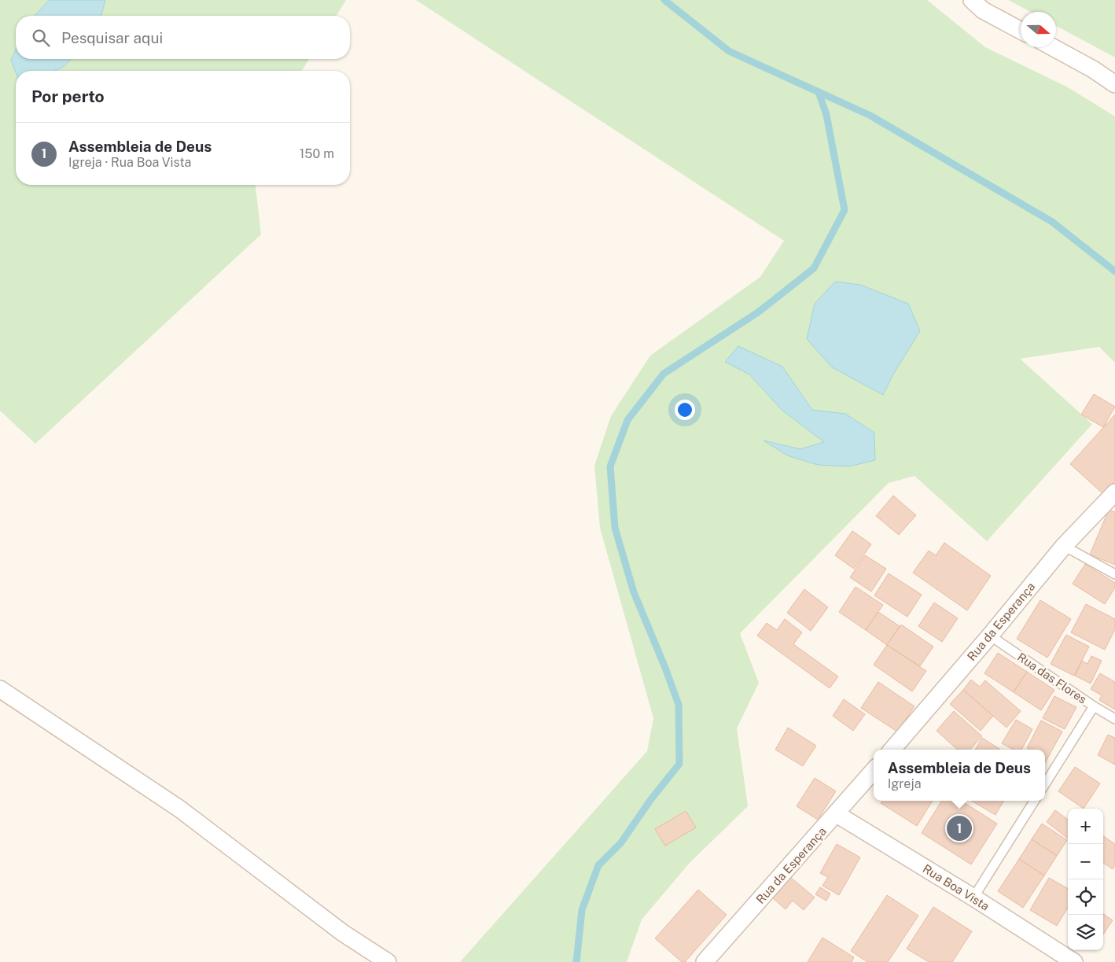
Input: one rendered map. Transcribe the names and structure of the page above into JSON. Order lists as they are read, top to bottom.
{
  "streets": {
    "street": ["Rua da Esperança", "Rua Boa Vista"],
    "lane": ["Rua das Flores"]
  },
  "crossings": [
    ["Rua da Esperança", "Rua das Flores"],
    ["Rua da Esperança", "Rua Boa Vista"]
  ],
  "north": "right",
  "page": {
    "search": "Pesquisar aqui",
    "heading": "Por perto",
    "list": [
      {
        "mark": "1",
        "name": "Assembleia de Deus",
        "note": "Igreja · Rua Boa Vista",
        "value": "150 m"
      }
    ],
    "popup": ["Assembleia de Deus", "Igreja"],
    "map_buttons": ["+", "−"],
    "pins": "1"
  }
}
